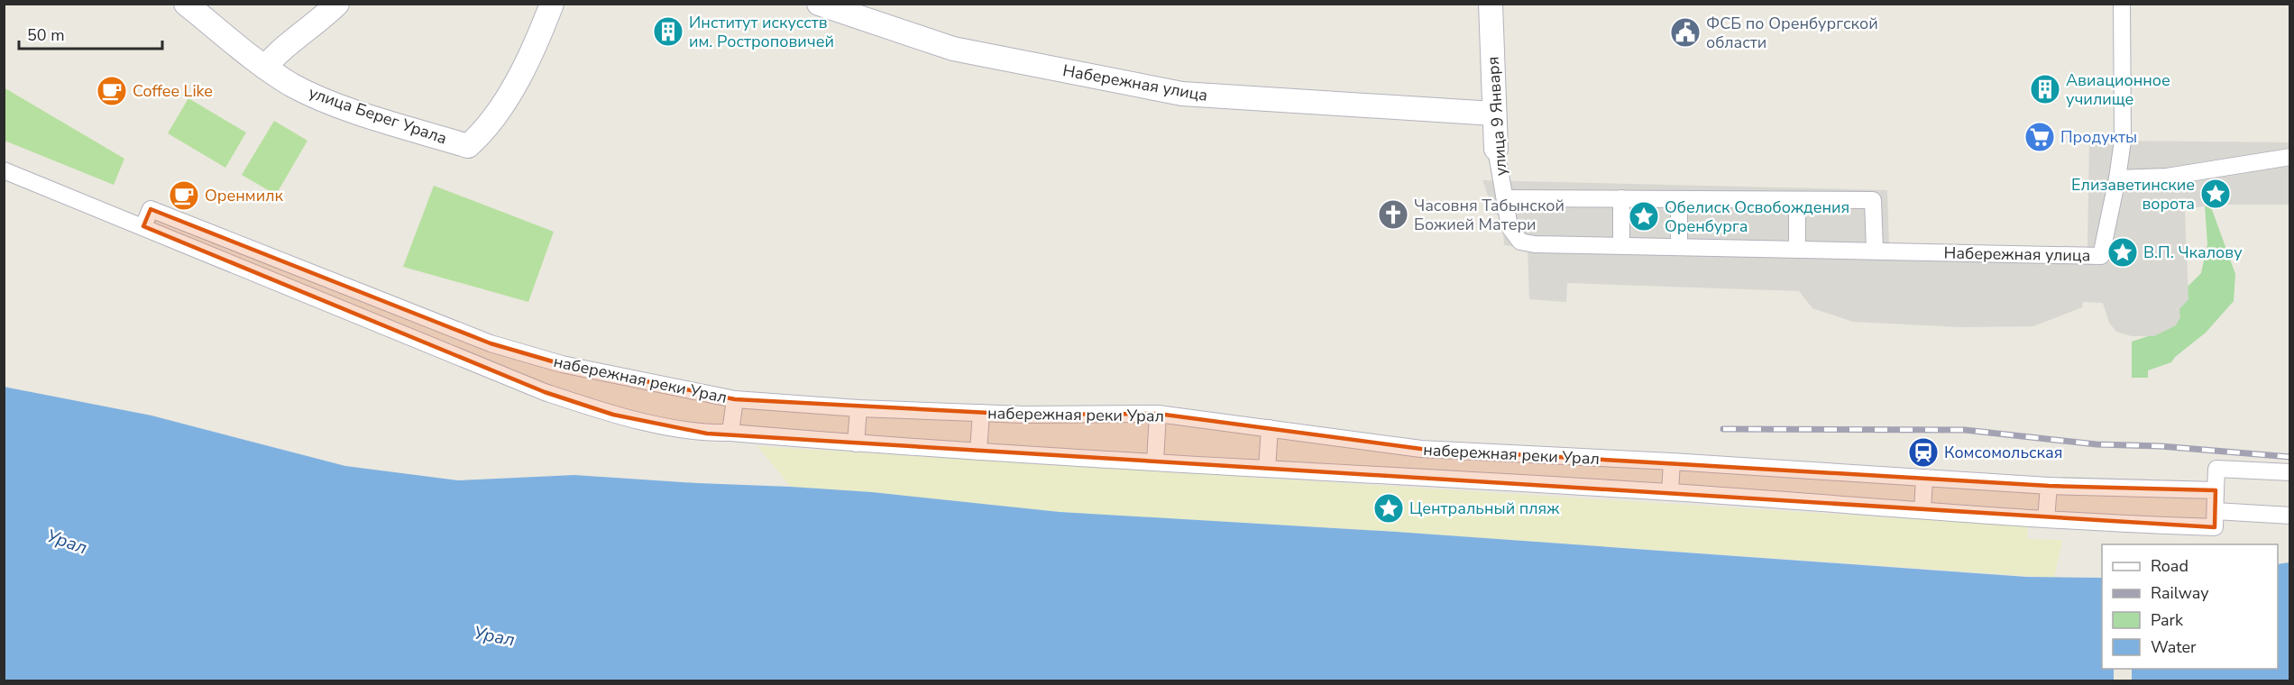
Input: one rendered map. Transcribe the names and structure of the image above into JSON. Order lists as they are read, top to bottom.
{
  "streets": {
    "street": [
      "Набережная улица",
      "улица Берег Урала",
      "улица 9 Января",
      "набережная реки Урал"
    ]
  },
  "crossings": [
    ["Набережная улица", "улица 9 Января"]
  ],
  "water": ["Урал"],
  "places": {
    "building": ["Институт искусств им. Ростроповичей", "Авиационное училище"],
    "public building": ["ФСБ по Оренбургской области"],
    "cafe": ["Coffee Like", "Оренмилк"],
    "supermarket": ["Продукты"],
    "place": [
      "Елизаветинские ворота",
      "Обелиск Освобождения Оренбурга",
      "В.П. Чкалову",
      "Центральный пляж"
    ],
    "church": ["Часовня Табынской Божией Матери"],
    "station": ["Комсомольская"]
  },
  "legend": [
    "Road",
    "Railway",
    "Park",
    "Water"
  ],
  "scale_bar": "50 m"
}
